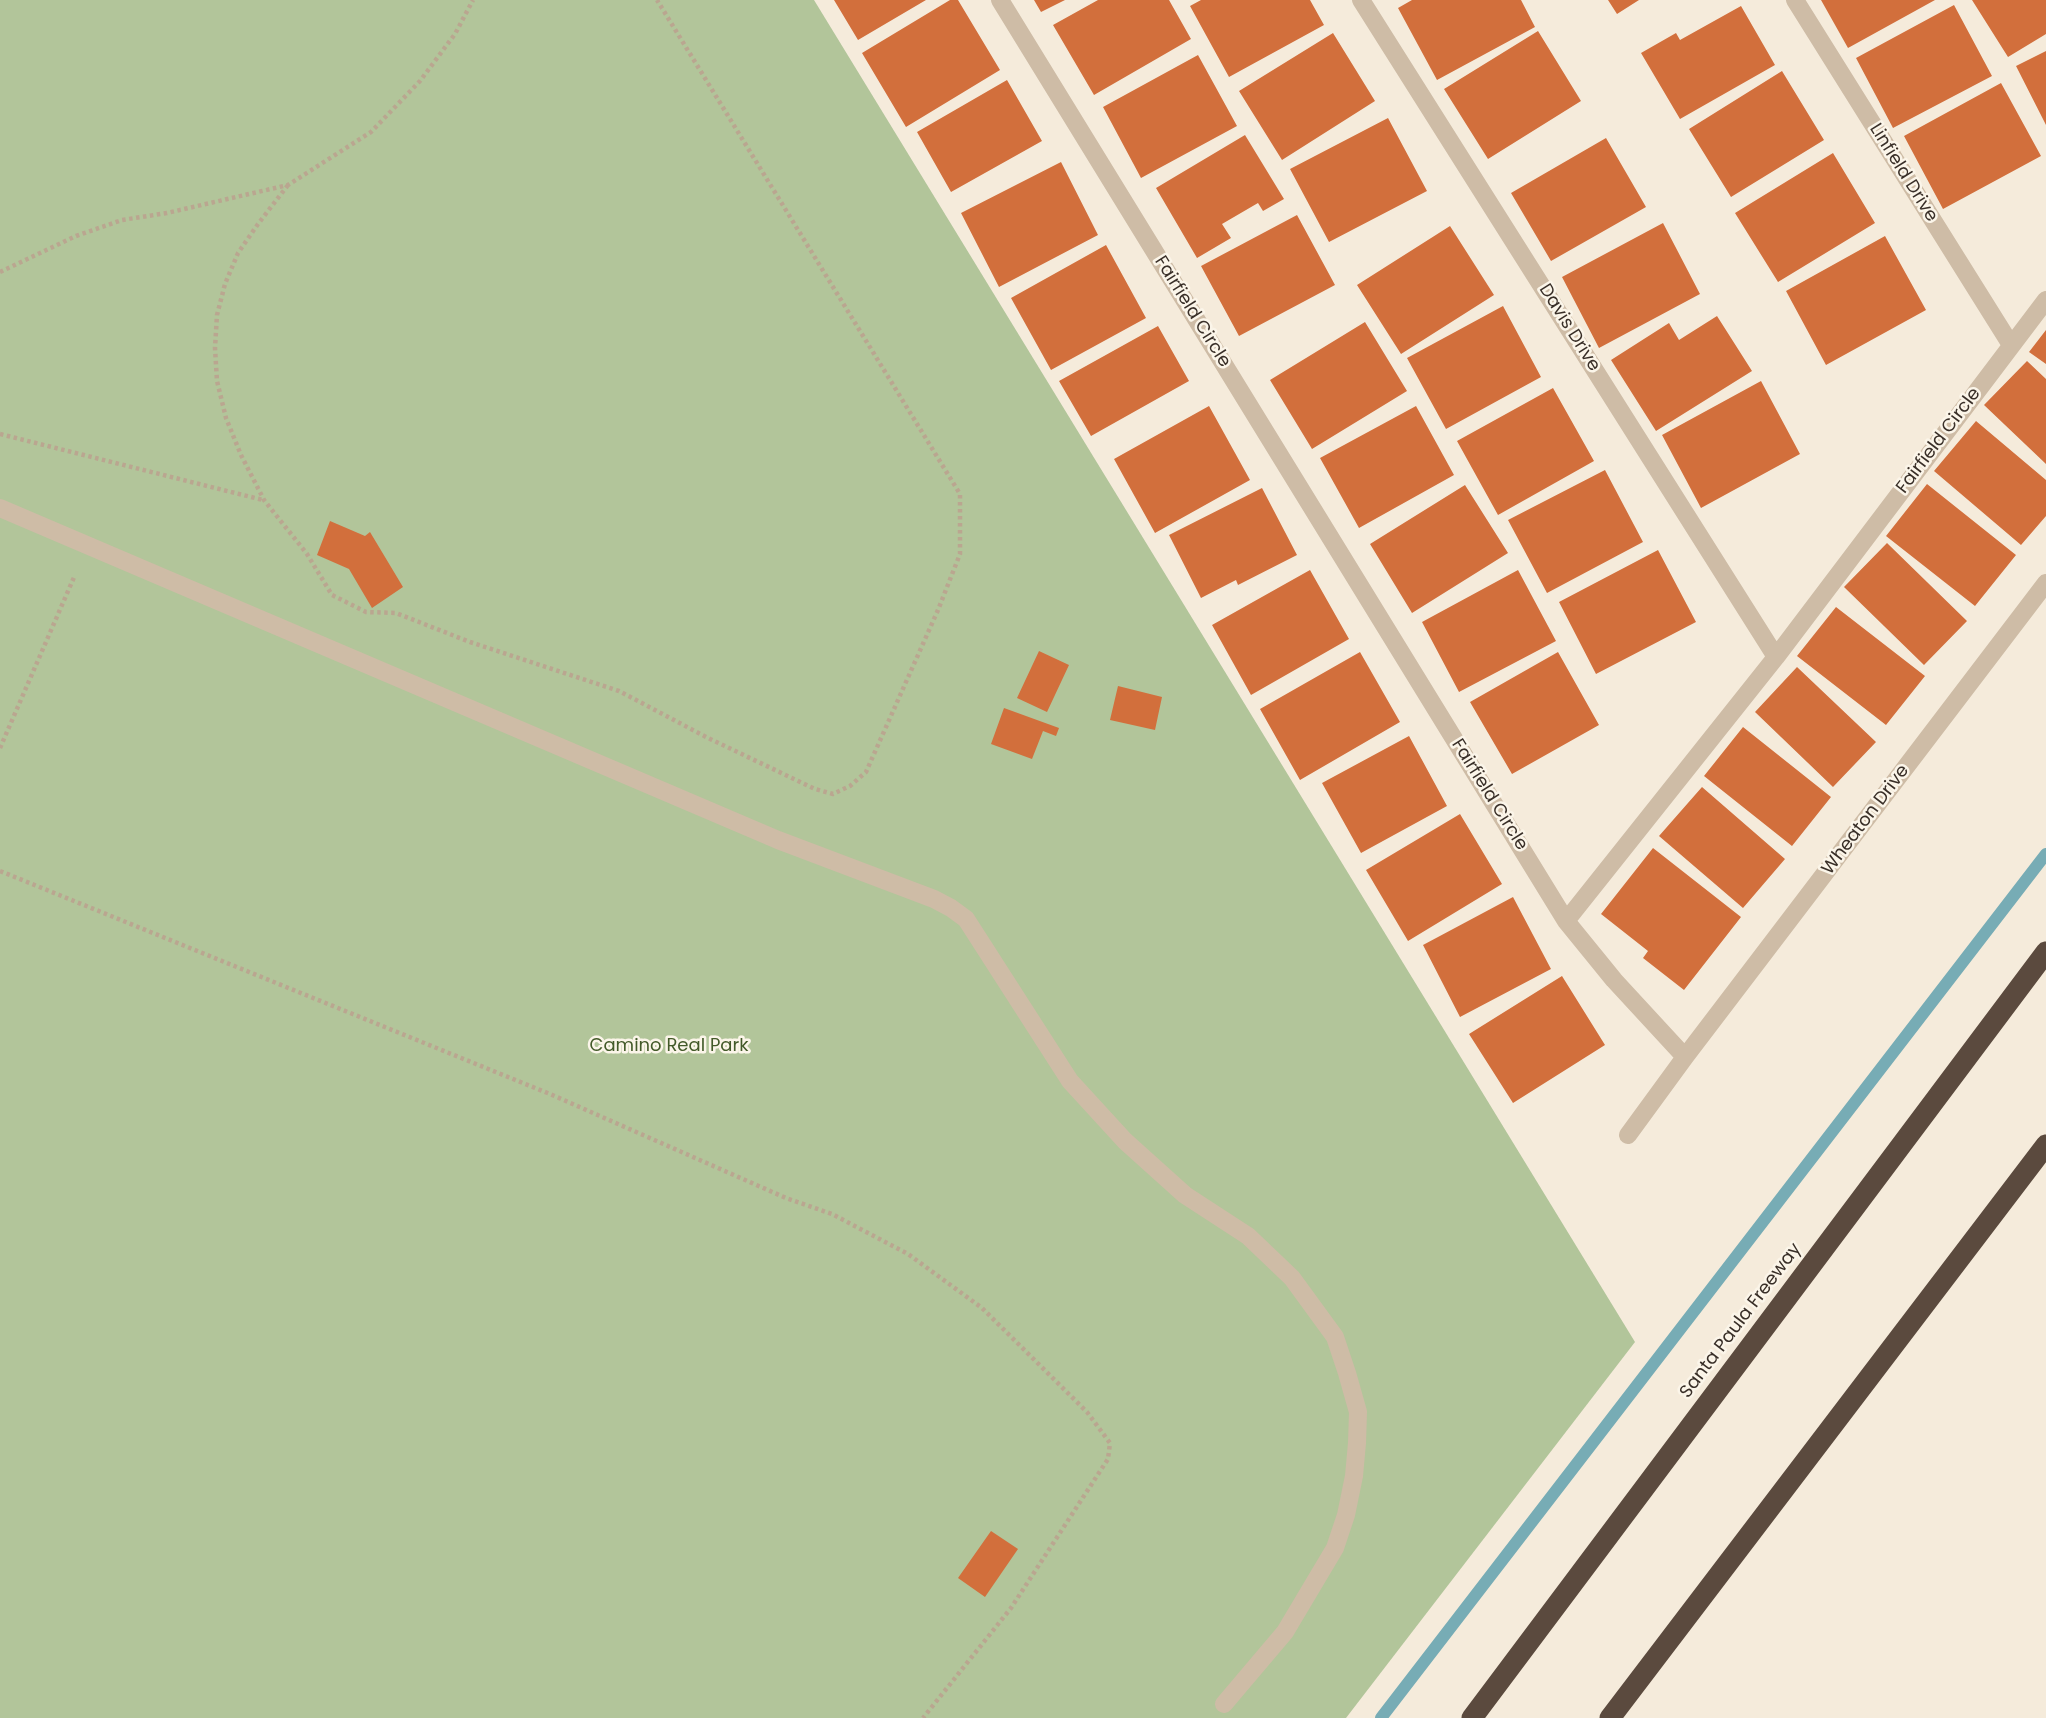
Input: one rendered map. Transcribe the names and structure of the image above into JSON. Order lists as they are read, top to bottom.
{
  "streets": {
    "highway": ["Santa Paula Freeway"],
    "lane": [
      "Linfield Drive",
      "Fairfield Circle",
      "Davis Drive",
      "Wheaton Drive"
    ]
  },
  "crossings": [
    ["Linfield Drive", "Fairfield Circle"],
    ["Fairfield Circle", "Davis Drive"]
  ],
  "parks": ["Camino Real Park"]
}
